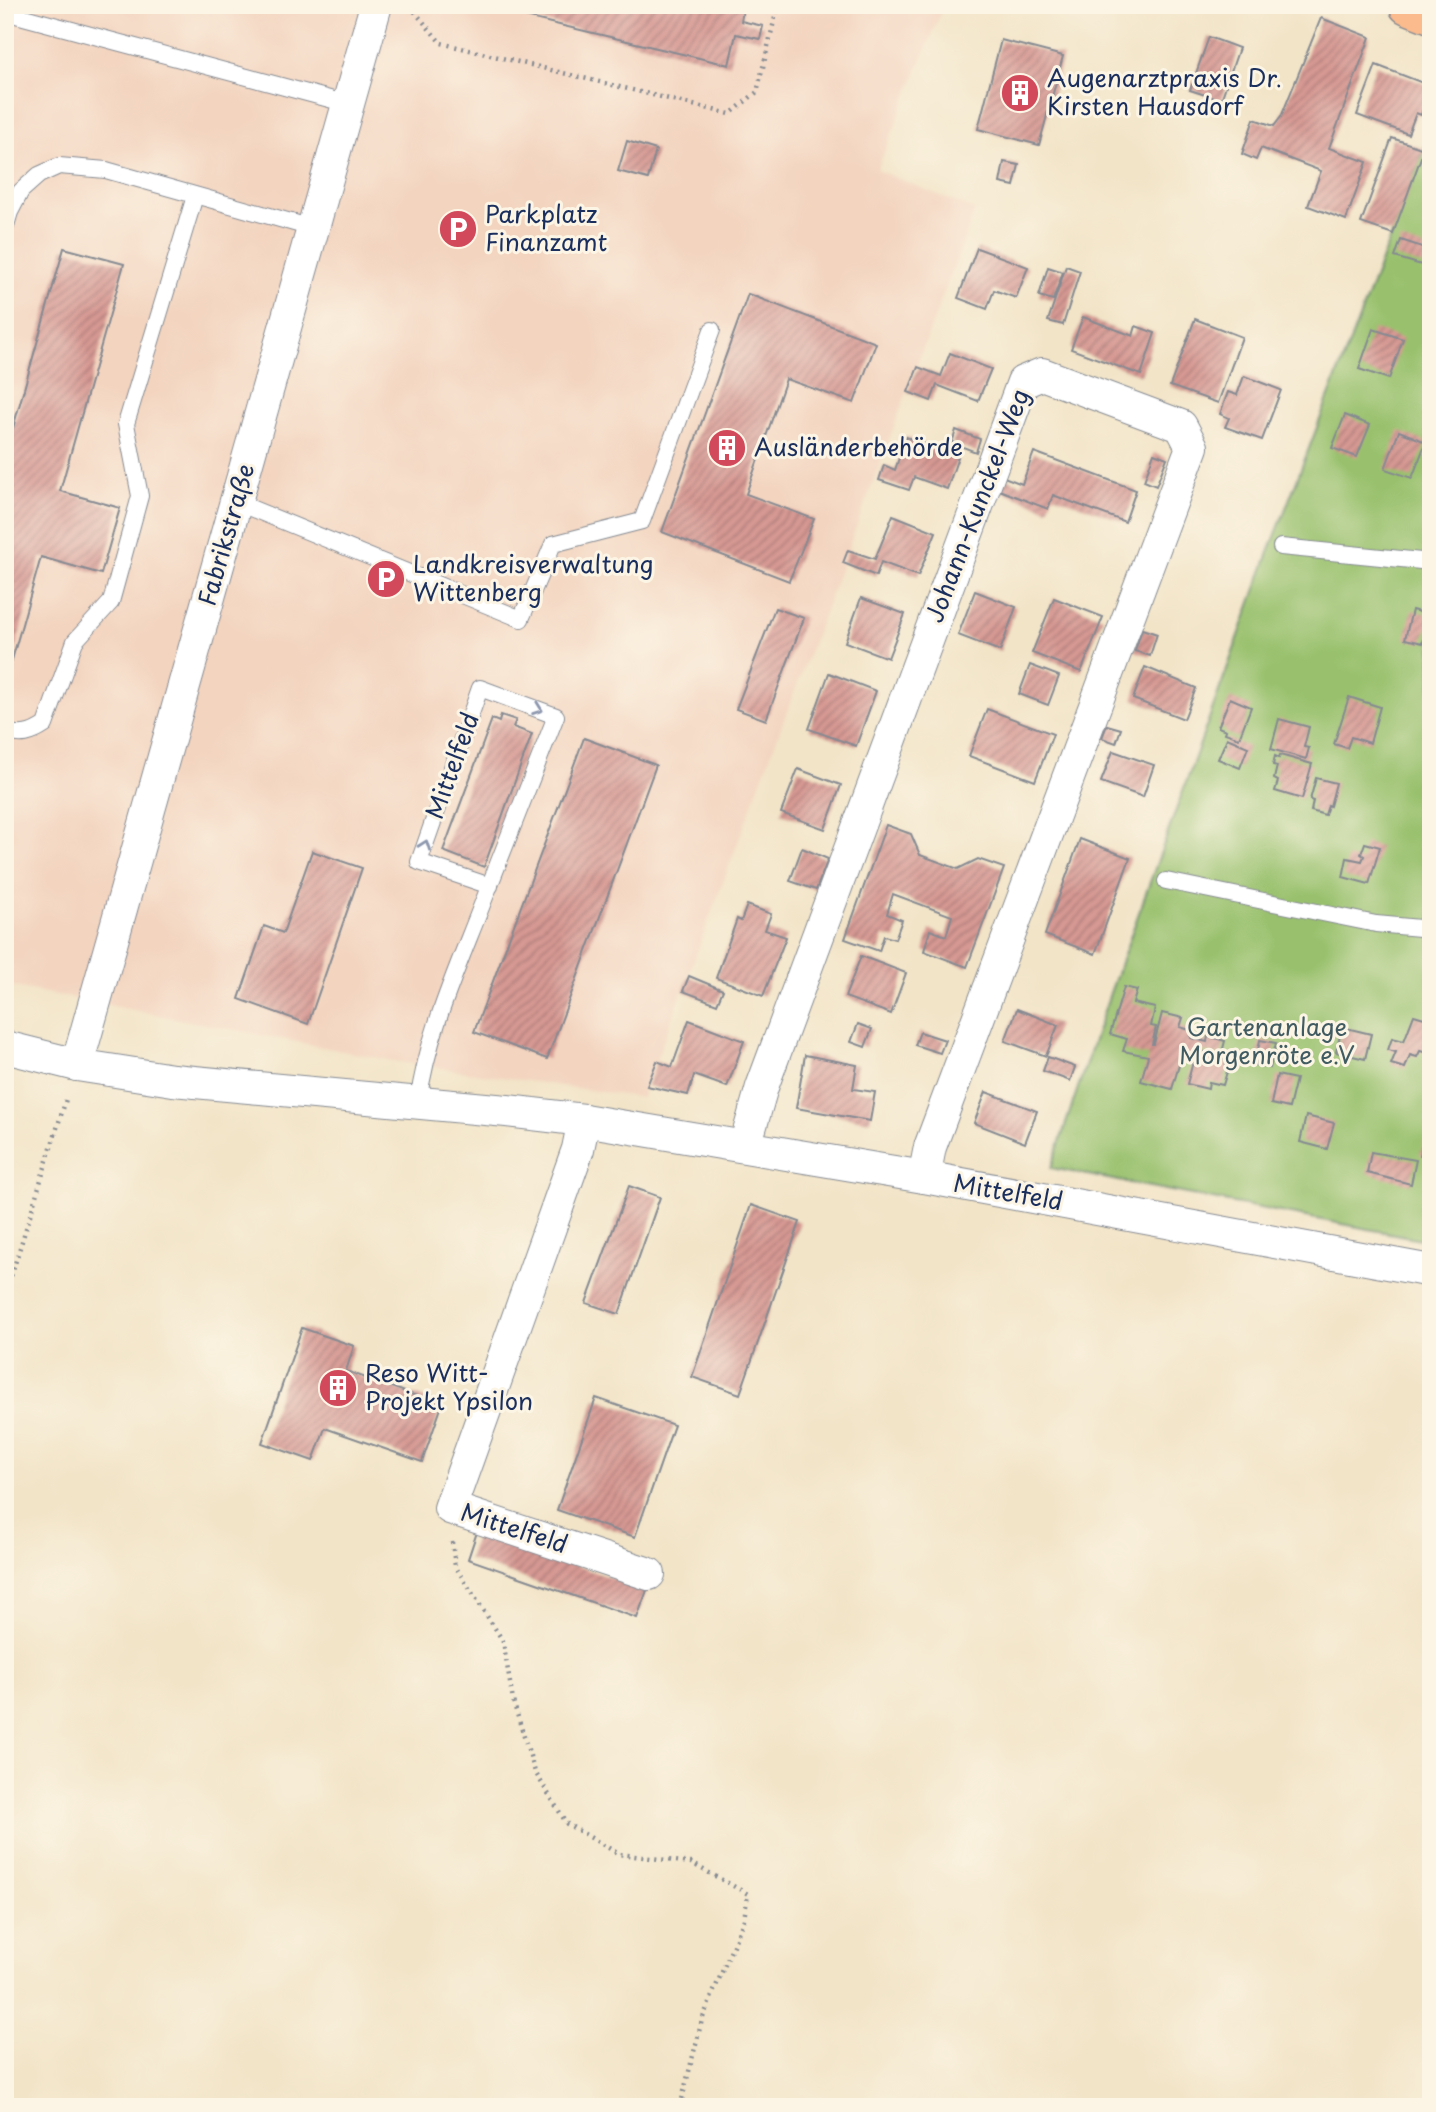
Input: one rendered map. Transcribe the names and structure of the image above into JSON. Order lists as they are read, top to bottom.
{
  "streets": {
    "street": ["Johann-Kunckel-Weg", "Fabrikstraße", "Mittelfeld"]
  },
  "crossings": [
    ["Johann-Kunckel-Weg", "Mittelfeld"],
    ["Fabrikstraße", "Mittelfeld"]
  ],
  "parks": ["Gartenanlage Morgenröte e.V"],
  "places": {
    "building": ["Augenarztpraxis Dr. Kirsten Hausdorf", "Ausländerbehörde", "Reso Witt- Projekt Ypsilon"],
    "parking": ["Parkplatz Finanzamt", "Landkreisverwaltung Wittenberg"]
  }
}
